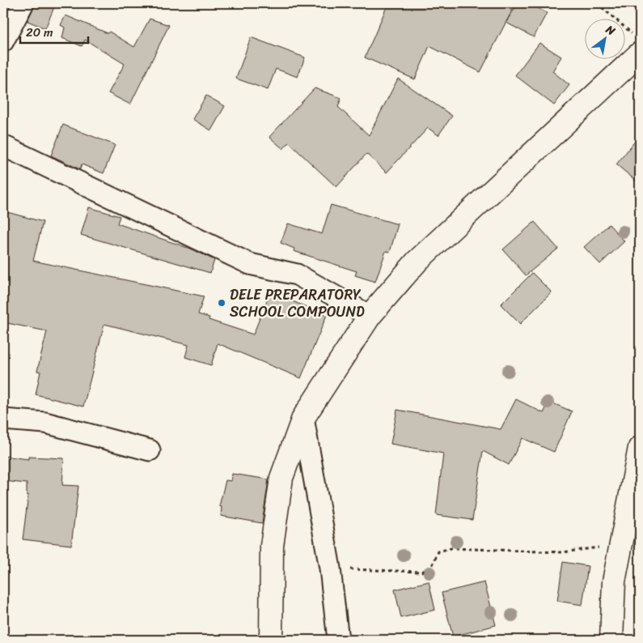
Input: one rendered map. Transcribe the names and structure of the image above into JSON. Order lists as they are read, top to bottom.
{
  "places": ["DELE PREPARATORY SCHOOL COMPOUND"],
  "scale_bar": "20 m",
  "north": "top right"
}
